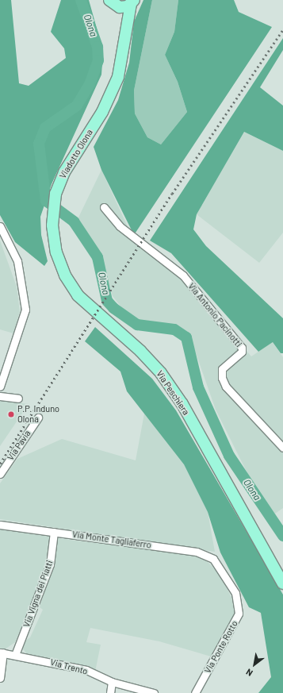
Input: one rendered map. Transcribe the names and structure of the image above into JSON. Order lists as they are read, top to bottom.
{
  "streets": {
    "main road": ["Viadotto Olona", "Via Peschiera"],
    "street": [
      "Via Antonio Pacinotti",
      "Via Pavia",
      "Via Monte Tagliaferro",
      "Via Vigna dei Piatti",
      "Via Ponte Rotto",
      "Via Trento"
    ]
  },
  "crossings": [
    ["Viadotto Olona", "Via Peschiera"],
    ["Via Monte Tagliaferro", "Via Vigna dei Piatti"],
    ["Via Monte Tagliaferro", "Via Ponte Rotto"],
    ["Via Vigna dei Piatti", "Via Trento"]
  ],
  "water": ["Olona"],
  "places": ["P.P. Induno Olona"],
  "north": "bottom left"
}
